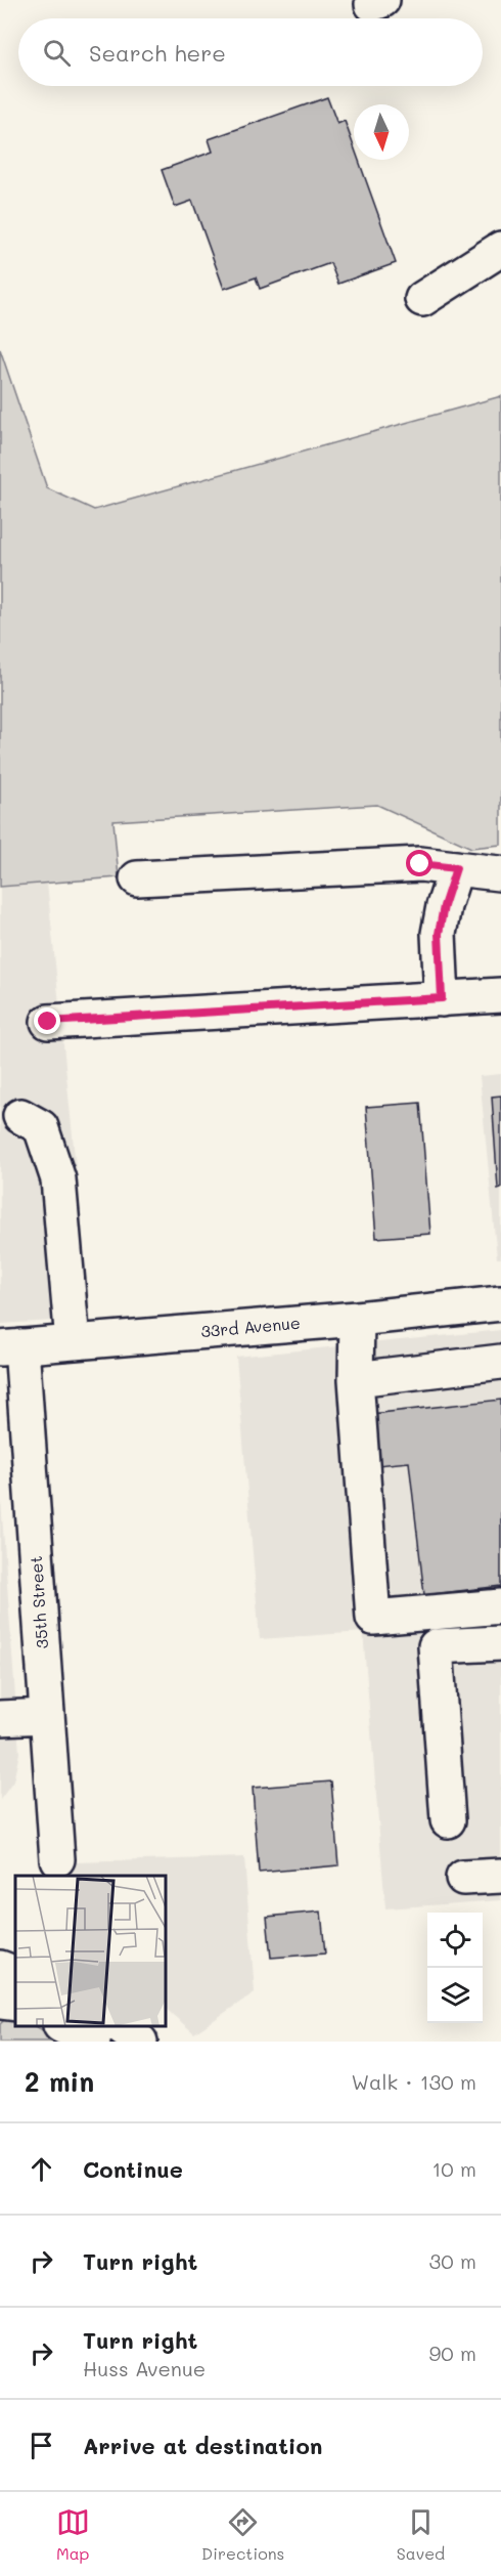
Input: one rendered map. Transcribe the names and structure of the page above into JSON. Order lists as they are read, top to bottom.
{
  "streets": {
    "main road": ["33rd Avenue", "35th Street"]
  },
  "crossings": [
    ["33rd Avenue", "35th Street"]
  ],
  "north": "bottom",
  "page": {
    "search": "Search here",
    "heading": ["2 min", "Walk · 130 m"],
    "list": [
      ["Continue", "10 m"],
      ["Turn right", "30 m"],
      ["Turn right", "Huss Avenue", "90 m"],
      "Arrive at destination"
    ],
    "nav": ["Map", "Directions", "Saved"]
  }
}
